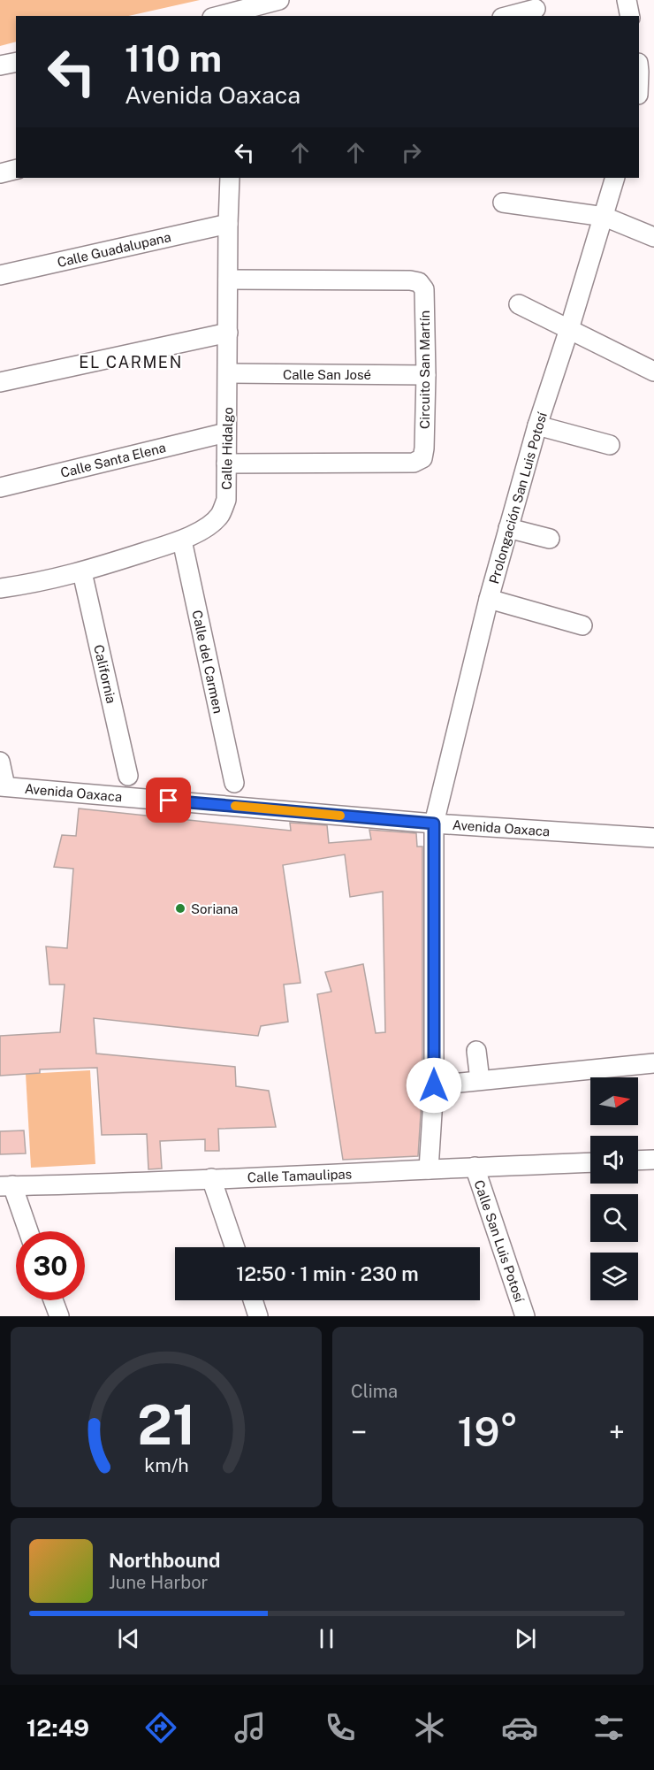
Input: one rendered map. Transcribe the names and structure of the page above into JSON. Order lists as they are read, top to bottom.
{
  "streets": {
    "street": [
      "Calle Guadalupana",
      "Circuito San Martín",
      "Calle San José",
      "Calle Hidalgo",
      "Calle Santa Elena",
      "Prolongación San Luis Potosí",
      "Calle del Carmen",
      "California",
      "Avenida Oaxaca",
      "Calle Tamaulipas",
      "Calle San Luis Potosí"
    ]
  },
  "crossings": [
    ["Calle Guadalupana", "Calle Hidalgo"],
    ["Circuito San Martín", "Calle San José"],
    ["Circuito San Martín", "Calle Hidalgo"],
    ["Calle San José", "Calle Hidalgo"],
    ["Calle Hidalgo", "Calle Santa Elena"],
    ["Calle Hidalgo", "Calle del Carmen"],
    ["Calle Hidalgo", "California"],
    ["Prolongación San Luis Potosí", "Avenida Oaxaca"],
    ["Calle Tamaulipas", "Calle San Luis Potosí"]
  ],
  "districts": ["EL CARMEN"],
  "places": ["Soriana"],
  "north": "right",
  "page": {
    "turn": ["110 m", "Avenida Oaxaca"],
    "limit": "30",
    "trip": "12:50 · 1 min · 230 m",
    "tile": "Clima",
    "heat": ["−", "19°", "+"],
    "song": ["Northbound", "June Harbor"],
    "tabs": "12:49",
    "gauge": ["21", "km/h"]
  }
}
